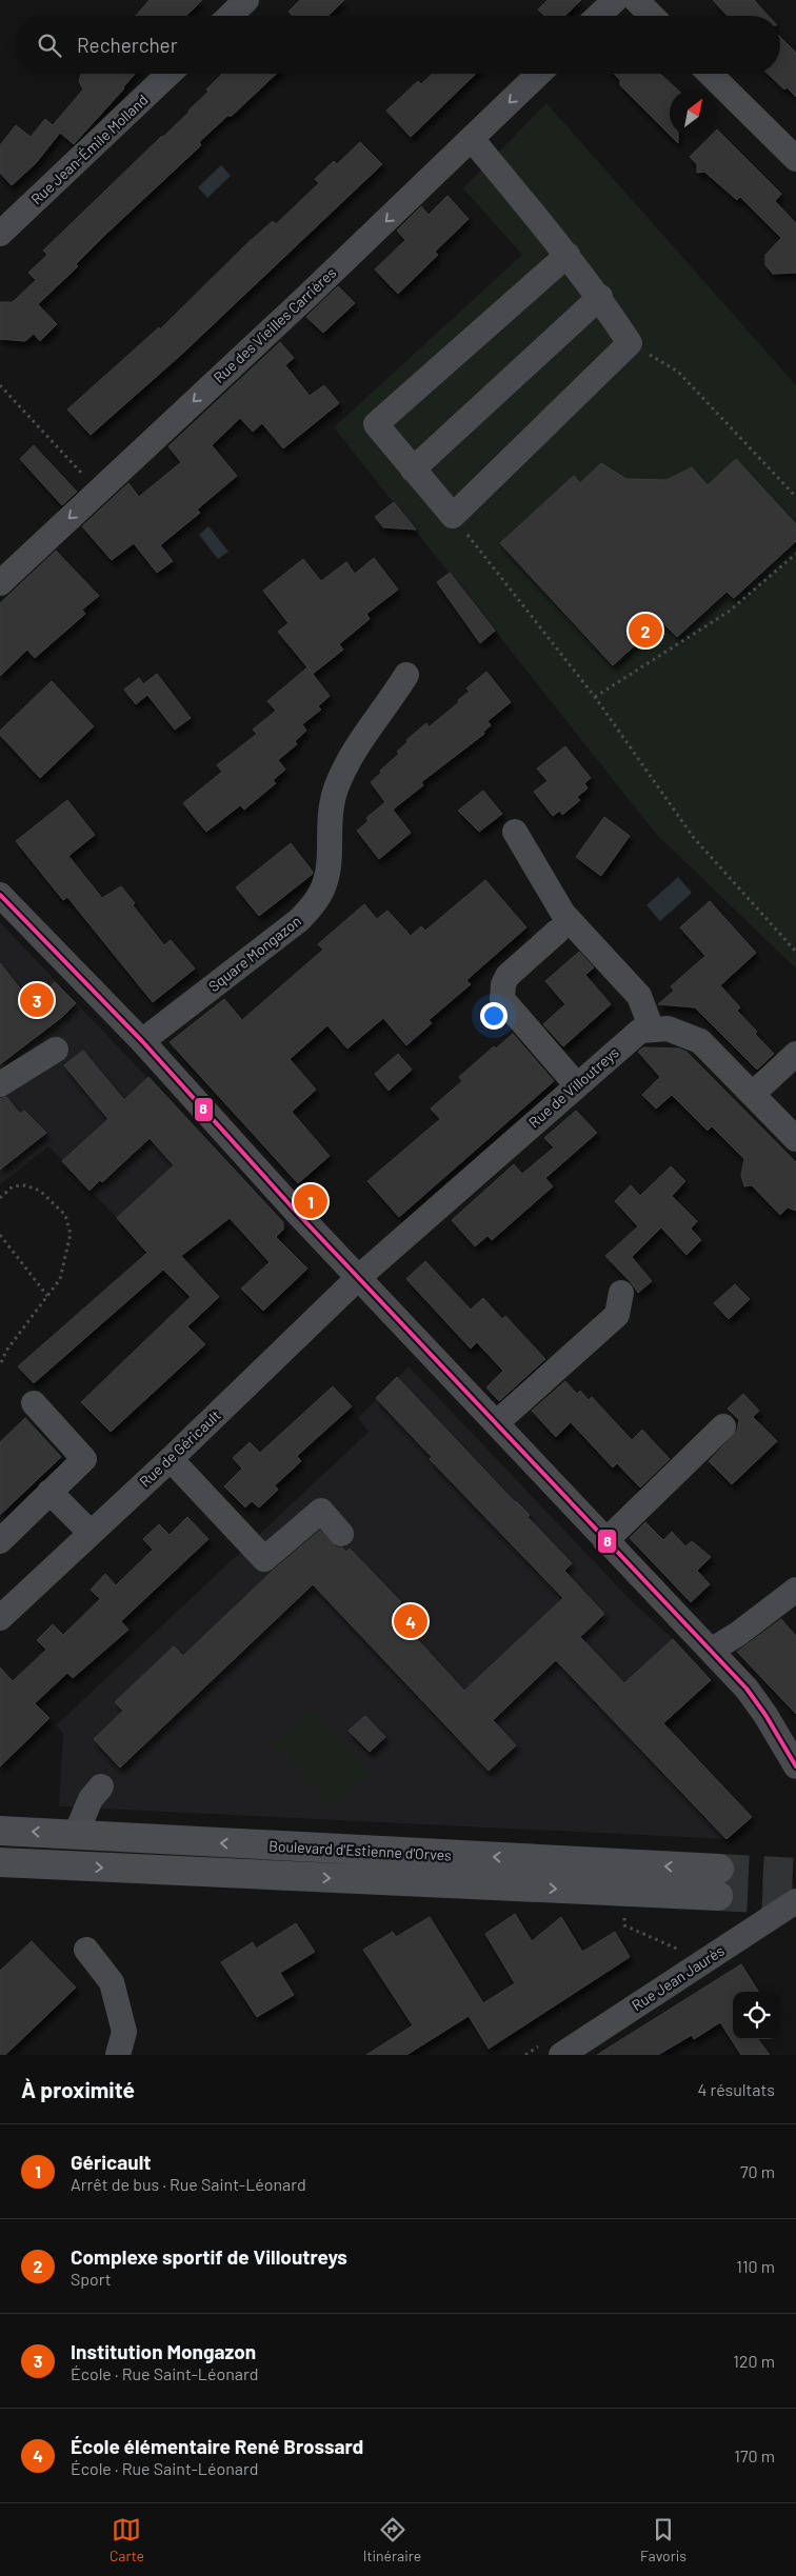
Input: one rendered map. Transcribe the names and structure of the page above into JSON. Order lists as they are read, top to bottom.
{
  "streets": {
    "main road": ["Boulevard d'Estienne d'Orves"],
    "street": [
      "Rue Jean-Émile Molland",
      "Rue des Vieilles Carrières",
      "Square Mongazon",
      "Rue de Villoutreys",
      "Rue de Géricault",
      "Rue Jean Jaurès"
    ]
  },
  "crossings": [
    ["Rue de Villoutreys", "Rue de Géricault"]
  ],
  "lines": ["transit line 8"],
  "north": "top right",
  "page": {
    "search": "Rechercher",
    "pins": [
      "2",
      "3",
      "1",
      "4"
    ],
    "heading": ["À proximité", "4 résultats"],
    "list": [
      {
        "mark": "1",
        "name": "Géricault",
        "note": "Arrêt de bus · Rue Saint-Léonard",
        "value": "70 m"
      },
      {
        "mark": "2",
        "name": "Complexe sportif de Villoutreys",
        "note": "Sport",
        "value": "110 m"
      },
      {
        "mark": "3",
        "name": "Institution Mongazon",
        "note": "École · Rue Saint-Léonard",
        "value": "120 m"
      },
      {
        "mark": "4",
        "name": "École élémentaire René Brossard",
        "note": "École · Rue Saint-Léonard",
        "value": "170 m"
      }
    ],
    "nav": ["Carte", "Itinéraire", "Favoris"]
  }
}
